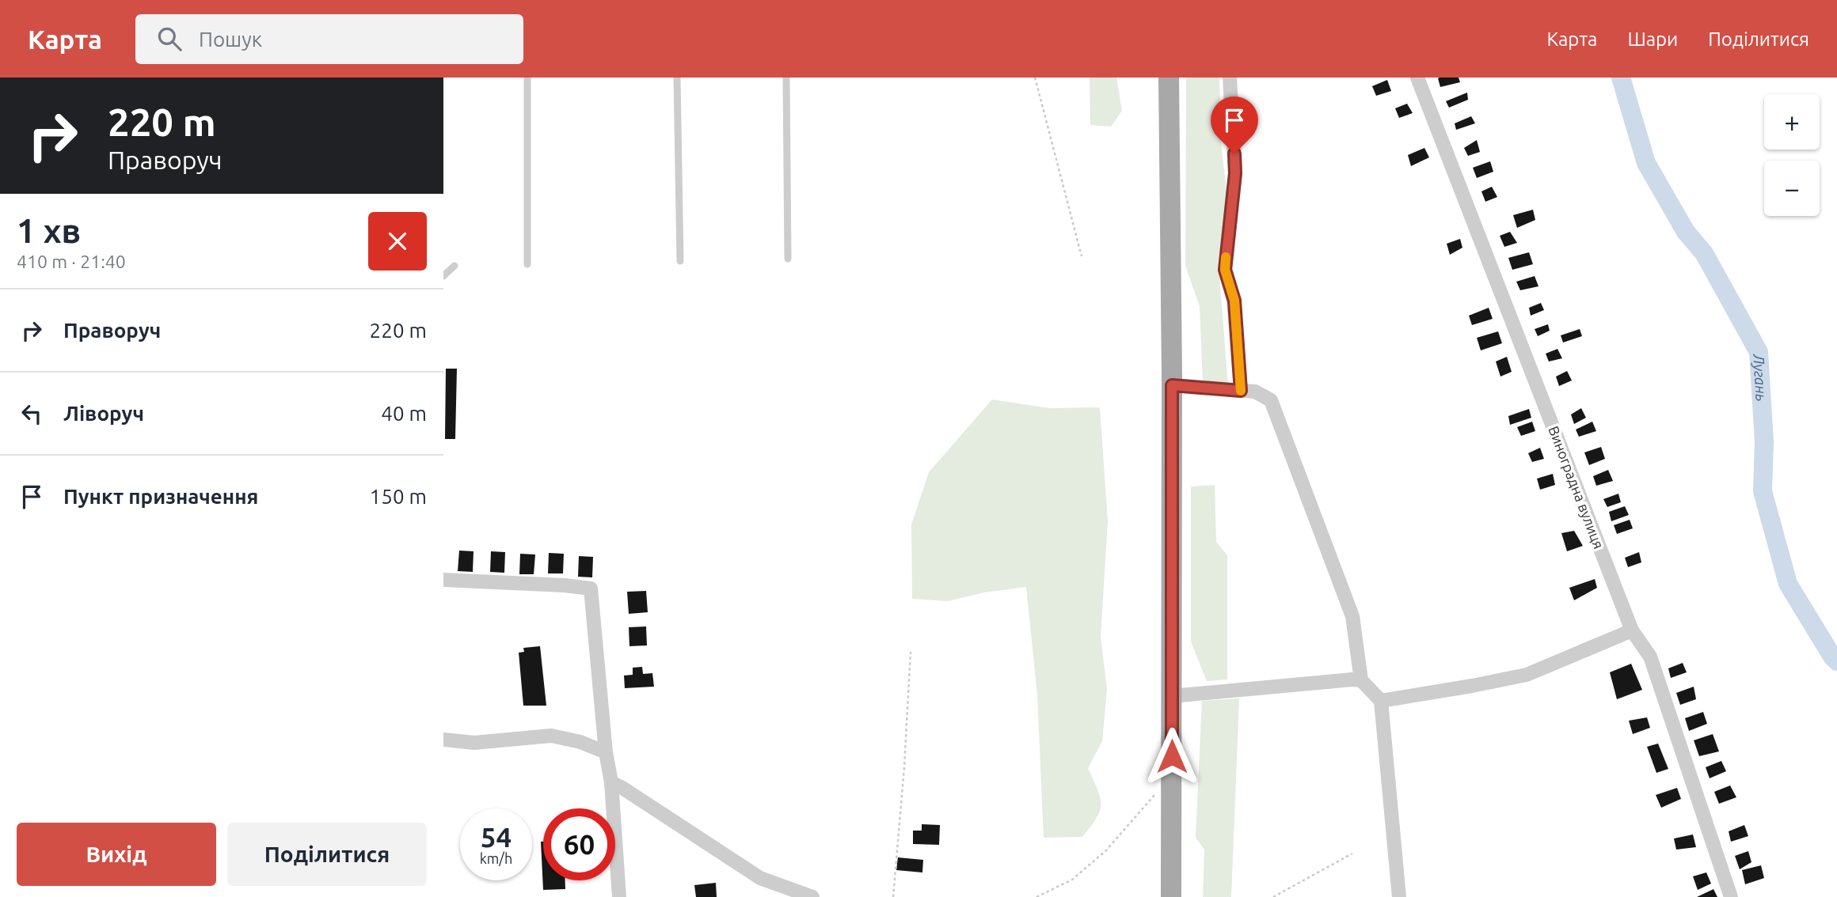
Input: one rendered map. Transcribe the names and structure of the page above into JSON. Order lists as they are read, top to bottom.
{
  "streets": {
    "street": ["Виноградна вулиця"]
  },
  "water": ["Лугань"],
  "page": {
    "header": "Карта",
    "search": "Пошук",
    "nav": ["Карта", "Шари", "Поділитися"],
    "turn": ["220 m", "Праворуч"],
    "map_buttons": ["+", "−"],
    "heading": ["1 хв", "410 m · 21:40"],
    "list": [
      {
        "name": "Праворуч",
        "value": "220 m"
      },
      {
        "name": "Ліворуч",
        "value": "40 m"
      },
      {
        "name": "Пункт призначення",
        "value": "150 m"
      }
    ],
    "speed": "54 km/h",
    "limit": "60",
    "buttons": ["Вихід", "Поділитися"]
  }
}
